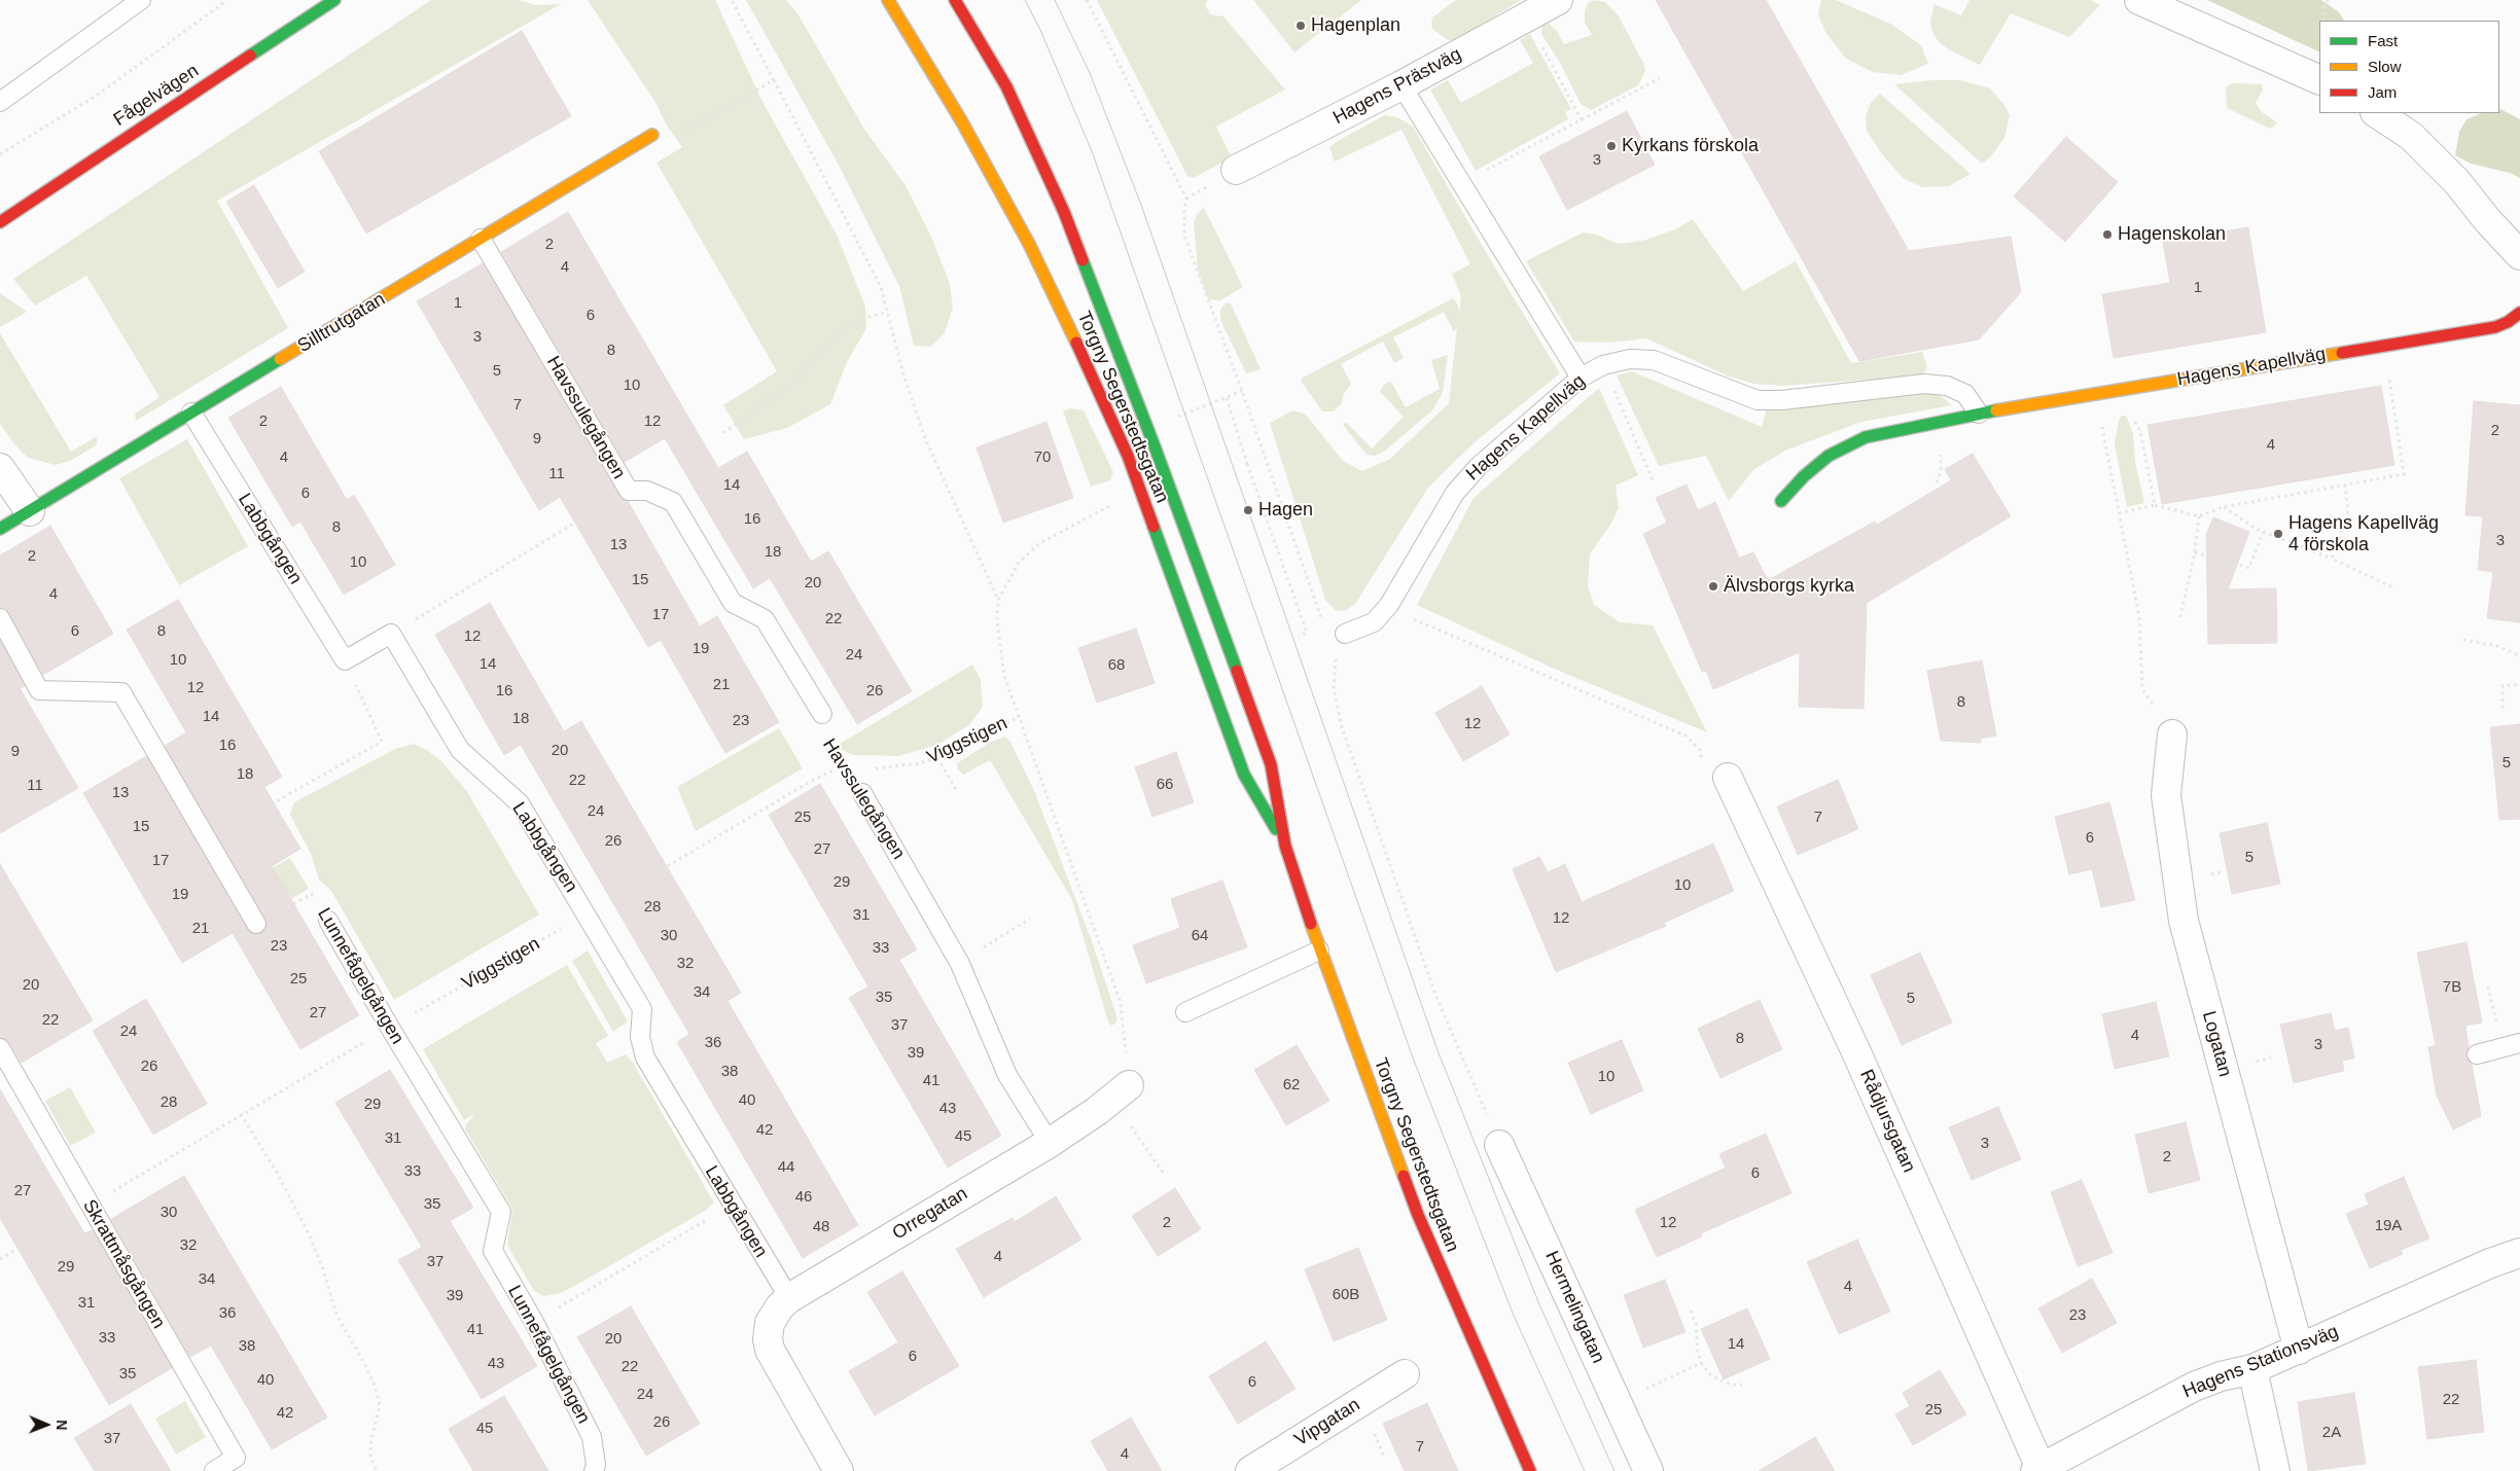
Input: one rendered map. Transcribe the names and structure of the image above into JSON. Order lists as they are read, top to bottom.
{
  "streets": {
    "street": [
      "Hagens Prästväg",
      "Fågelvägen",
      "Silltrutgatan",
      "Hagens Kapellväg",
      "Torgny Segerstedtsgatan",
      "Logatan",
      "Rådjursgatan",
      "Orregatan",
      "Hermelingatan",
      "Hagens Stationsväg",
      "Vipgatan"
    ],
    "lane": [
      "Havssulegången",
      "Labbgången",
      "Lunnefågelgången",
      "Skrattmåsgången"
    ],
    "path": ["Viggstigen"]
  },
  "crossings": [
    ["Silltrutgatan", "Havssulegången"],
    ["Silltrutgatan", "Labbgången"],
    ["Havssulegången", "Viggstigen"],
    ["Havssulegången", "Orregatan"],
    ["Labbgången", "Viggstigen"],
    ["Labbgången", "Orregatan"],
    ["Viggstigen", "Lunnefågelgången"],
    ["Viggstigen", "Skrattmåsgången"],
    ["Logatan", "Hagens Stationsväg"],
    ["Rådjursgatan", "Hagens Stationsväg"]
  ],
  "places": [
    "Hagenplan",
    "Kyrkans förskola",
    "Hagenskolan",
    "Hagen",
    "Hagens Kapellväg 4 förskola",
    "Älvsborgs kyrka"
  ],
  "house_numbers": [
    "3",
    "2",
    "4",
    "1",
    "1",
    "6",
    "3",
    "8",
    "5",
    "10",
    "7",
    "2",
    "12",
    "2",
    "9",
    "4",
    "4",
    "70",
    "11",
    "14",
    "6",
    "16",
    "8",
    "3",
    "13",
    "18",
    "2",
    "10",
    "15",
    "20",
    "4",
    "17",
    "22",
    "6",
    "8",
    "12",
    "19",
    "24",
    "10",
    "14",
    "68",
    "21",
    "12",
    "16",
    "26",
    "8",
    "14",
    "18",
    "23",
    "12",
    "16",
    "20",
    "9",
    "5",
    "18",
    "22",
    "66",
    "11",
    "13",
    "24",
    "25",
    "7",
    "15",
    "6",
    "26",
    "27",
    "5",
    "17",
    "29",
    "10",
    "19",
    "28",
    "31",
    "12",
    "21",
    "30",
    "64",
    "23",
    "33",
    "32",
    "25",
    "20",
    "7B",
    "34",
    "35",
    "5",
    "27",
    "22",
    "37",
    "24",
    "4",
    "8",
    "36",
    "3",
    "39",
    "26",
    "38",
    "10",
    "41",
    "62",
    "40",
    "28",
    "29",
    "43",
    "42",
    "45",
    "31",
    "3",
    "2",
    "44",
    "33",
    "6",
    "27",
    "46",
    "35",
    "30",
    "2",
    "12",
    "19A",
    "48",
    "32",
    "4",
    "37",
    "29",
    "34",
    "4",
    "60B",
    "39",
    "31",
    "36",
    "23",
    "41",
    "33",
    "20",
    "14",
    "38",
    "6",
    "43",
    "22",
    "35",
    "40",
    "6",
    "24",
    "22",
    "25",
    "42",
    "26",
    "45",
    "2A",
    "37",
    "7",
    "4"
  ],
  "legend": ["Fast", "Slow", "Jam"],
  "north": "right"
}
